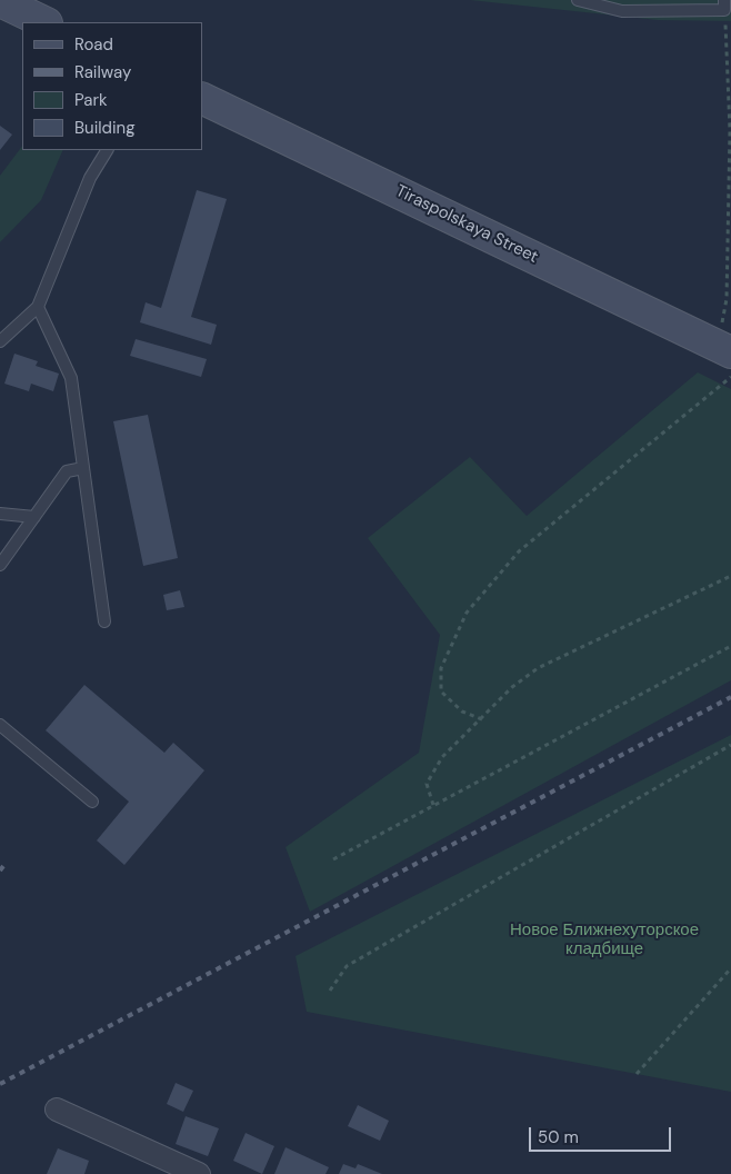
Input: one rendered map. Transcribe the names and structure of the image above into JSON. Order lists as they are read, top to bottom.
{
  "streets": {
    "street": ["Tiraspolskaya Street"]
  },
  "parks": ["Новое Ближнехуторское кладбище"],
  "legend": [
    "Road",
    "Railway",
    "Park",
    "Building"
  ],
  "scale_bar": "50 m"
}
